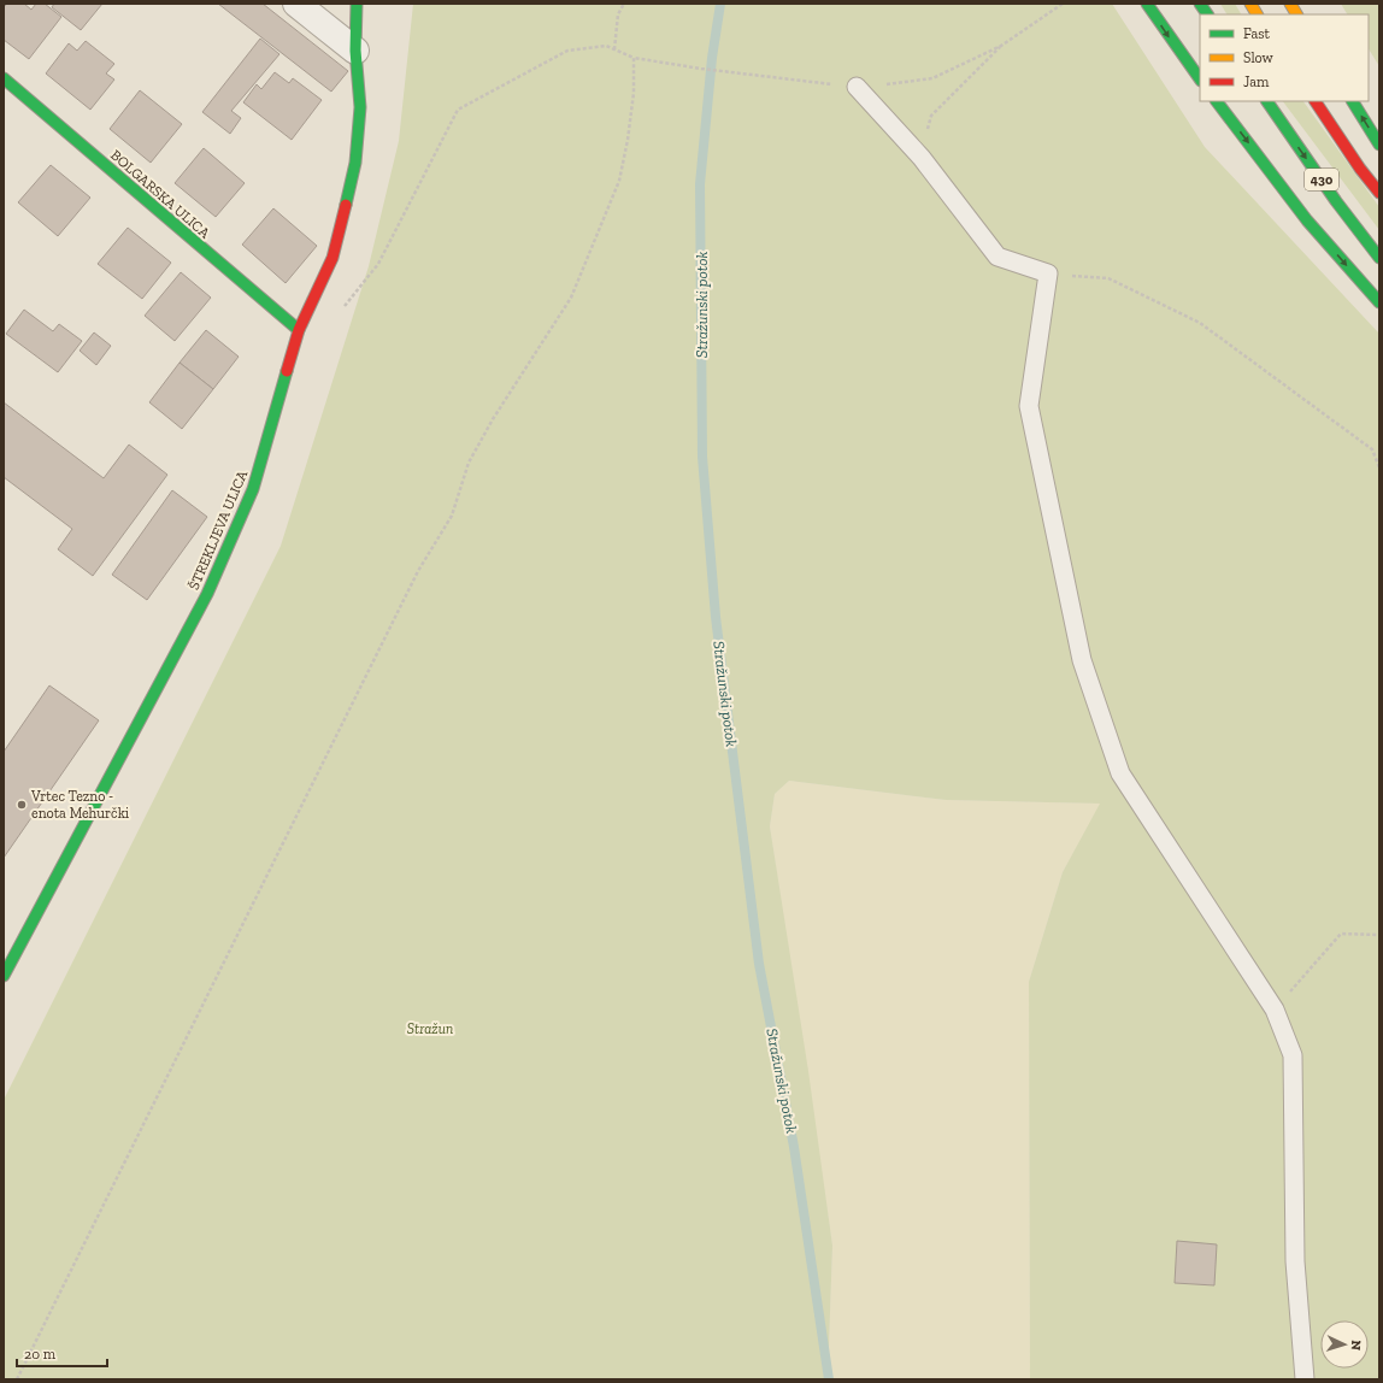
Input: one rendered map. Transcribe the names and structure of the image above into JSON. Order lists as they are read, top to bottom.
{
  "streets": {
    "main road": ["430", "BOLGARSKA ULICA", "ŠTREKLJEVA ULICA"]
  },
  "crossings": [
    ["BOLGARSKA ULICA", "ŠTREKLJEVA ULICA"]
  ],
  "water": ["Stražunski potok"],
  "parks": ["Stražun"],
  "places": ["Vrtec Tezno - enota Mehurčki"],
  "legend": ["Fast", "Slow", "Jam"],
  "scale_bar": "20 m",
  "north": "right"
}
